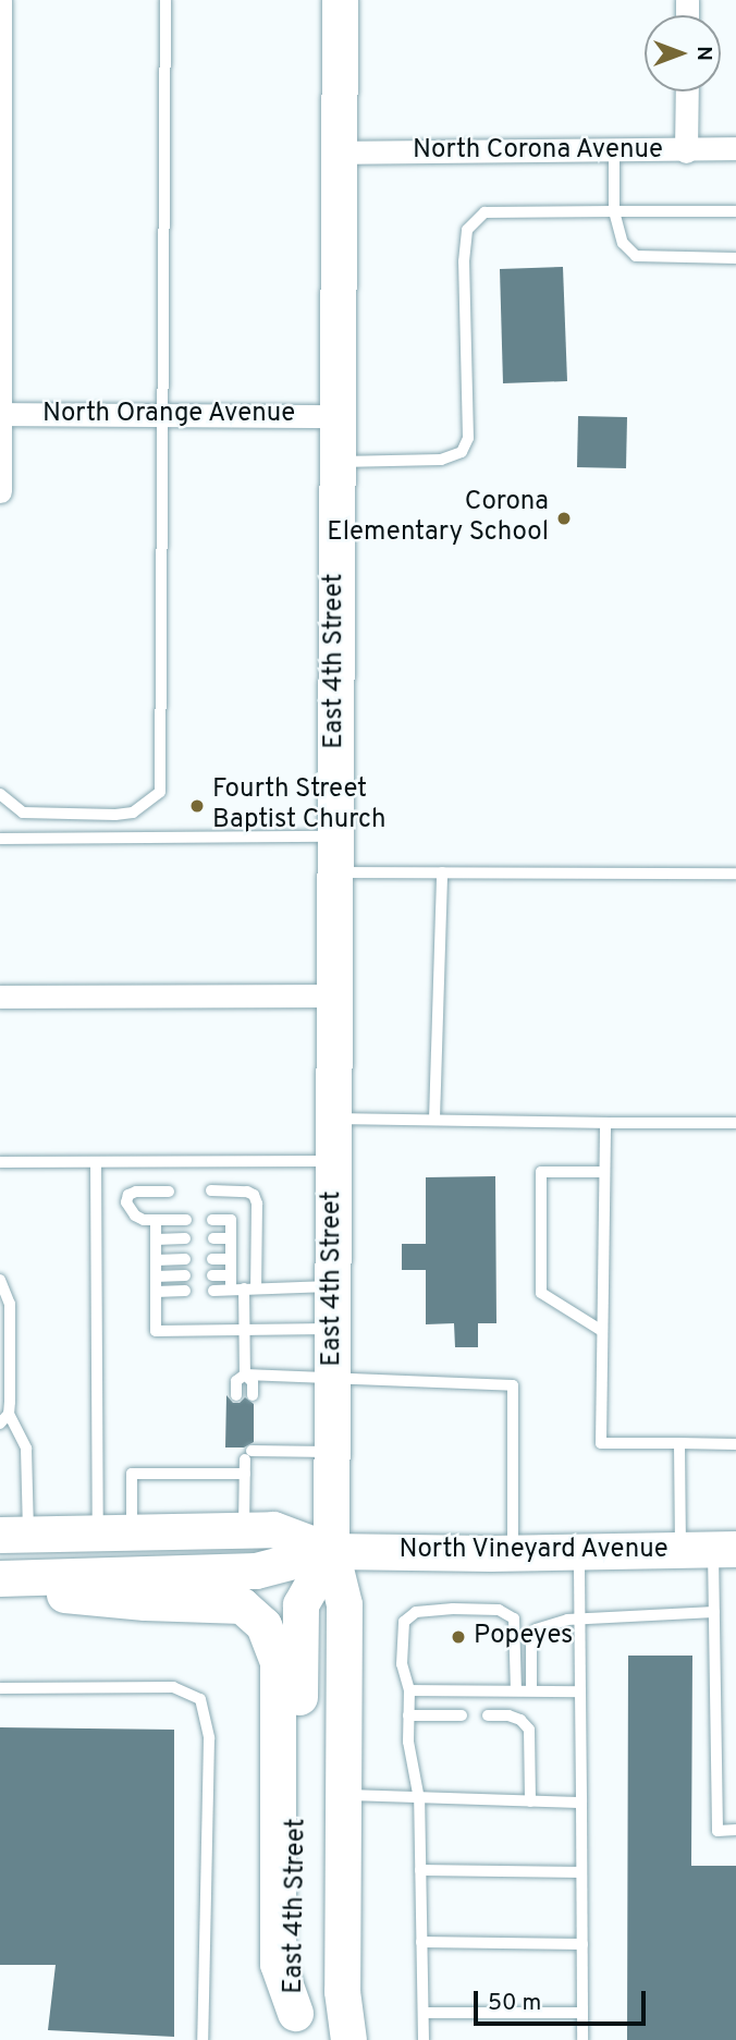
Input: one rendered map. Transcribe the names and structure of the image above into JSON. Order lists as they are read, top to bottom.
{
  "streets": {
    "main road": ["East 4th Street", "North Vineyard Avenue"],
    "street": ["North Corona Avenue", "North Orange Avenue"]
  },
  "crossings": [
    ["North Corona Avenue", "East 4th Street"],
    ["North Orange Avenue", "East 4th Street"],
    ["East 4th Street", "North Vineyard Avenue"]
  ],
  "places": ["Corona Elementary School", "Fourth Street Baptist Church", "Popeyes"],
  "scale_bar": "50 m",
  "north": "right"
}
